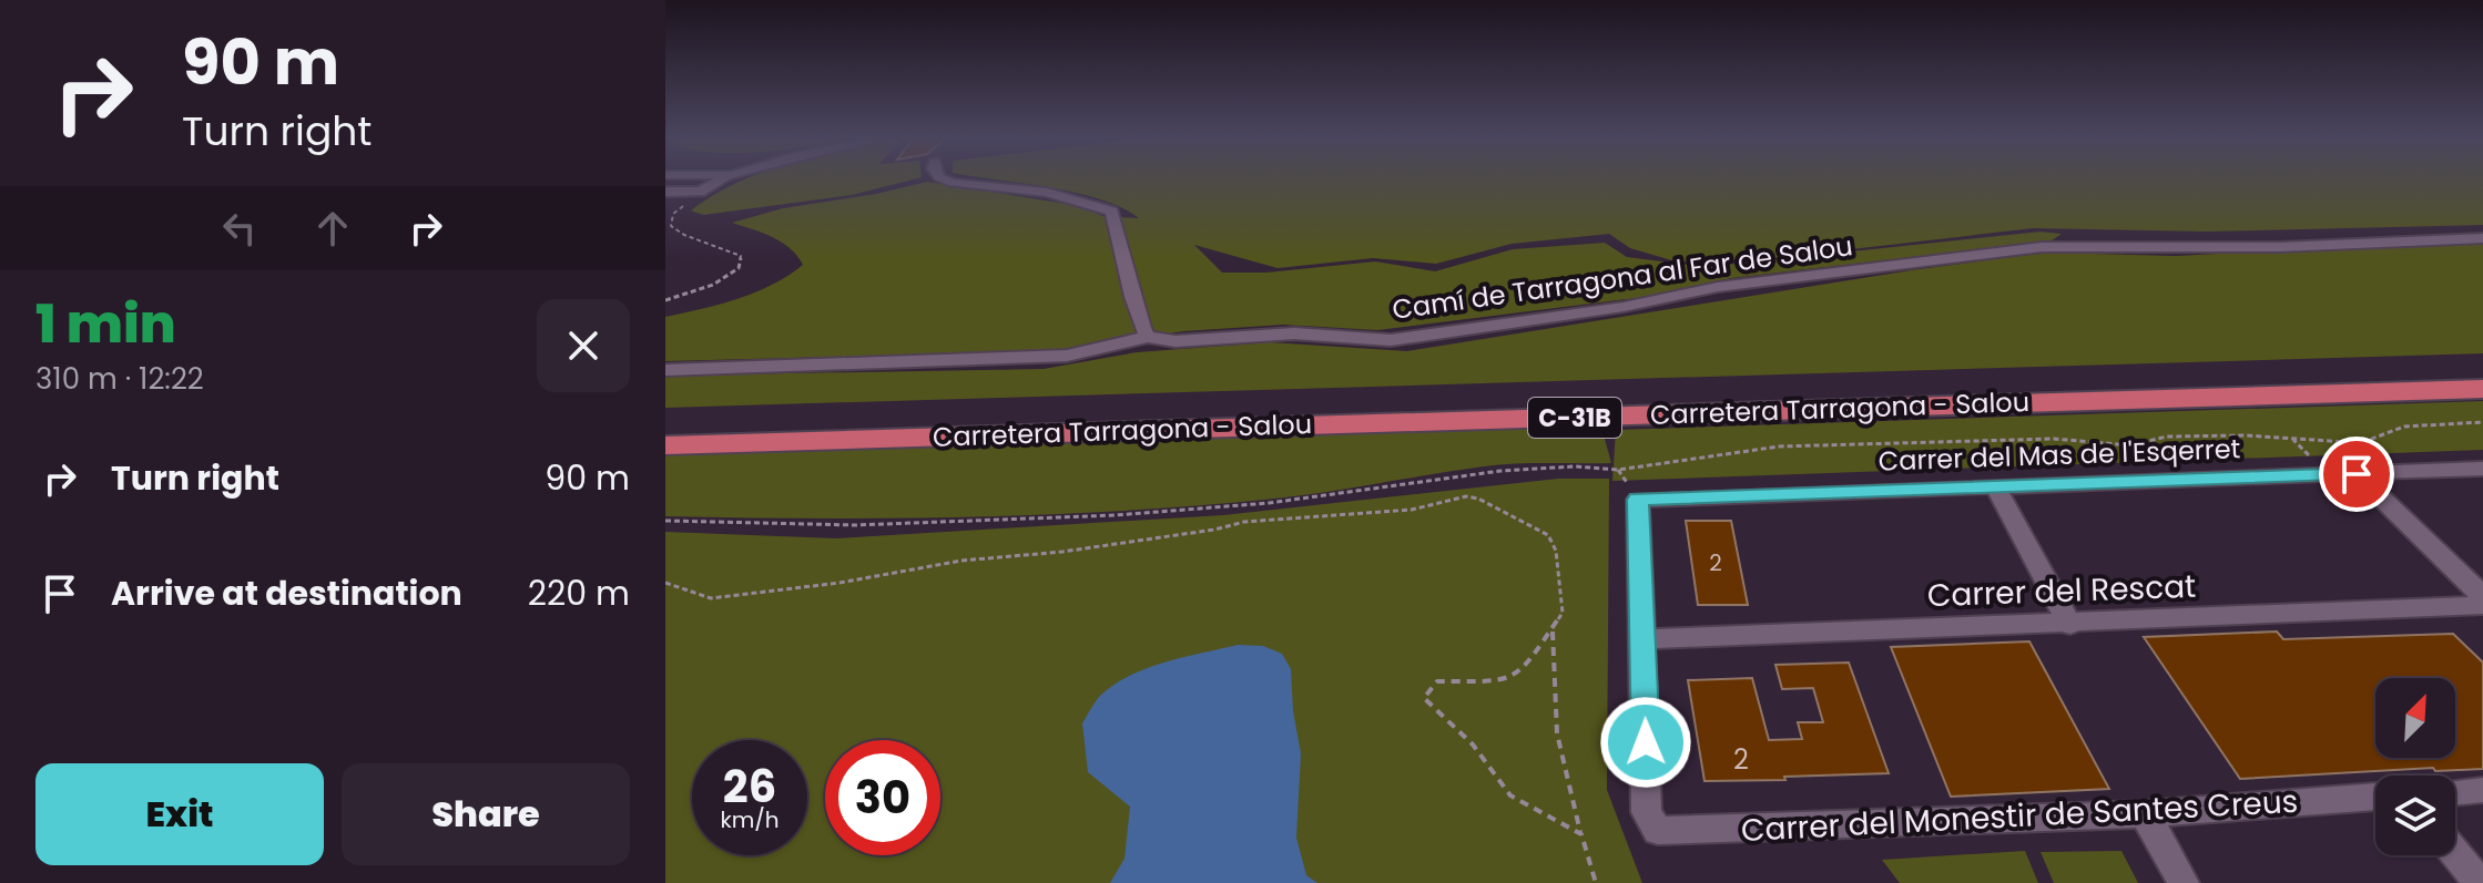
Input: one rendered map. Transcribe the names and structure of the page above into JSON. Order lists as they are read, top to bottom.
{
  "streets": {
    "highway": ["Carretera Tarragona - Salou", "C-31B"],
    "street": [
      "Camí de Tarragona al Far de Salou",
      "Carrer del Mas de l'Esqerret",
      "Carrer del Rescat",
      "Carrer del Monestir de Santes Creus"
    ]
  },
  "crossings": [
    ["Carrer del Mas de l'Esqerret", "Carrer del Rescat"],
    ["Carrer del Mas de l'Esqerret", "Carrer del Monestir de Santes Creus"],
    ["Carrer del Rescat", "Carrer del Monestir de Santes Creus"]
  ],
  "house_numbers": ["2", "2"],
  "north": "top right",
  "page": {
    "turn": ["90 m", "Turn right"],
    "heading": ["1 min", "310 m · 12:22"],
    "list": [
      {
        "name": "Turn right",
        "value": "90 m"
      },
      {
        "name": "Arrive at destination",
        "value": "220 m"
      }
    ],
    "speed": "26 km/h",
    "limit": "30",
    "buttons": ["Exit", "Share"]
  }
}
